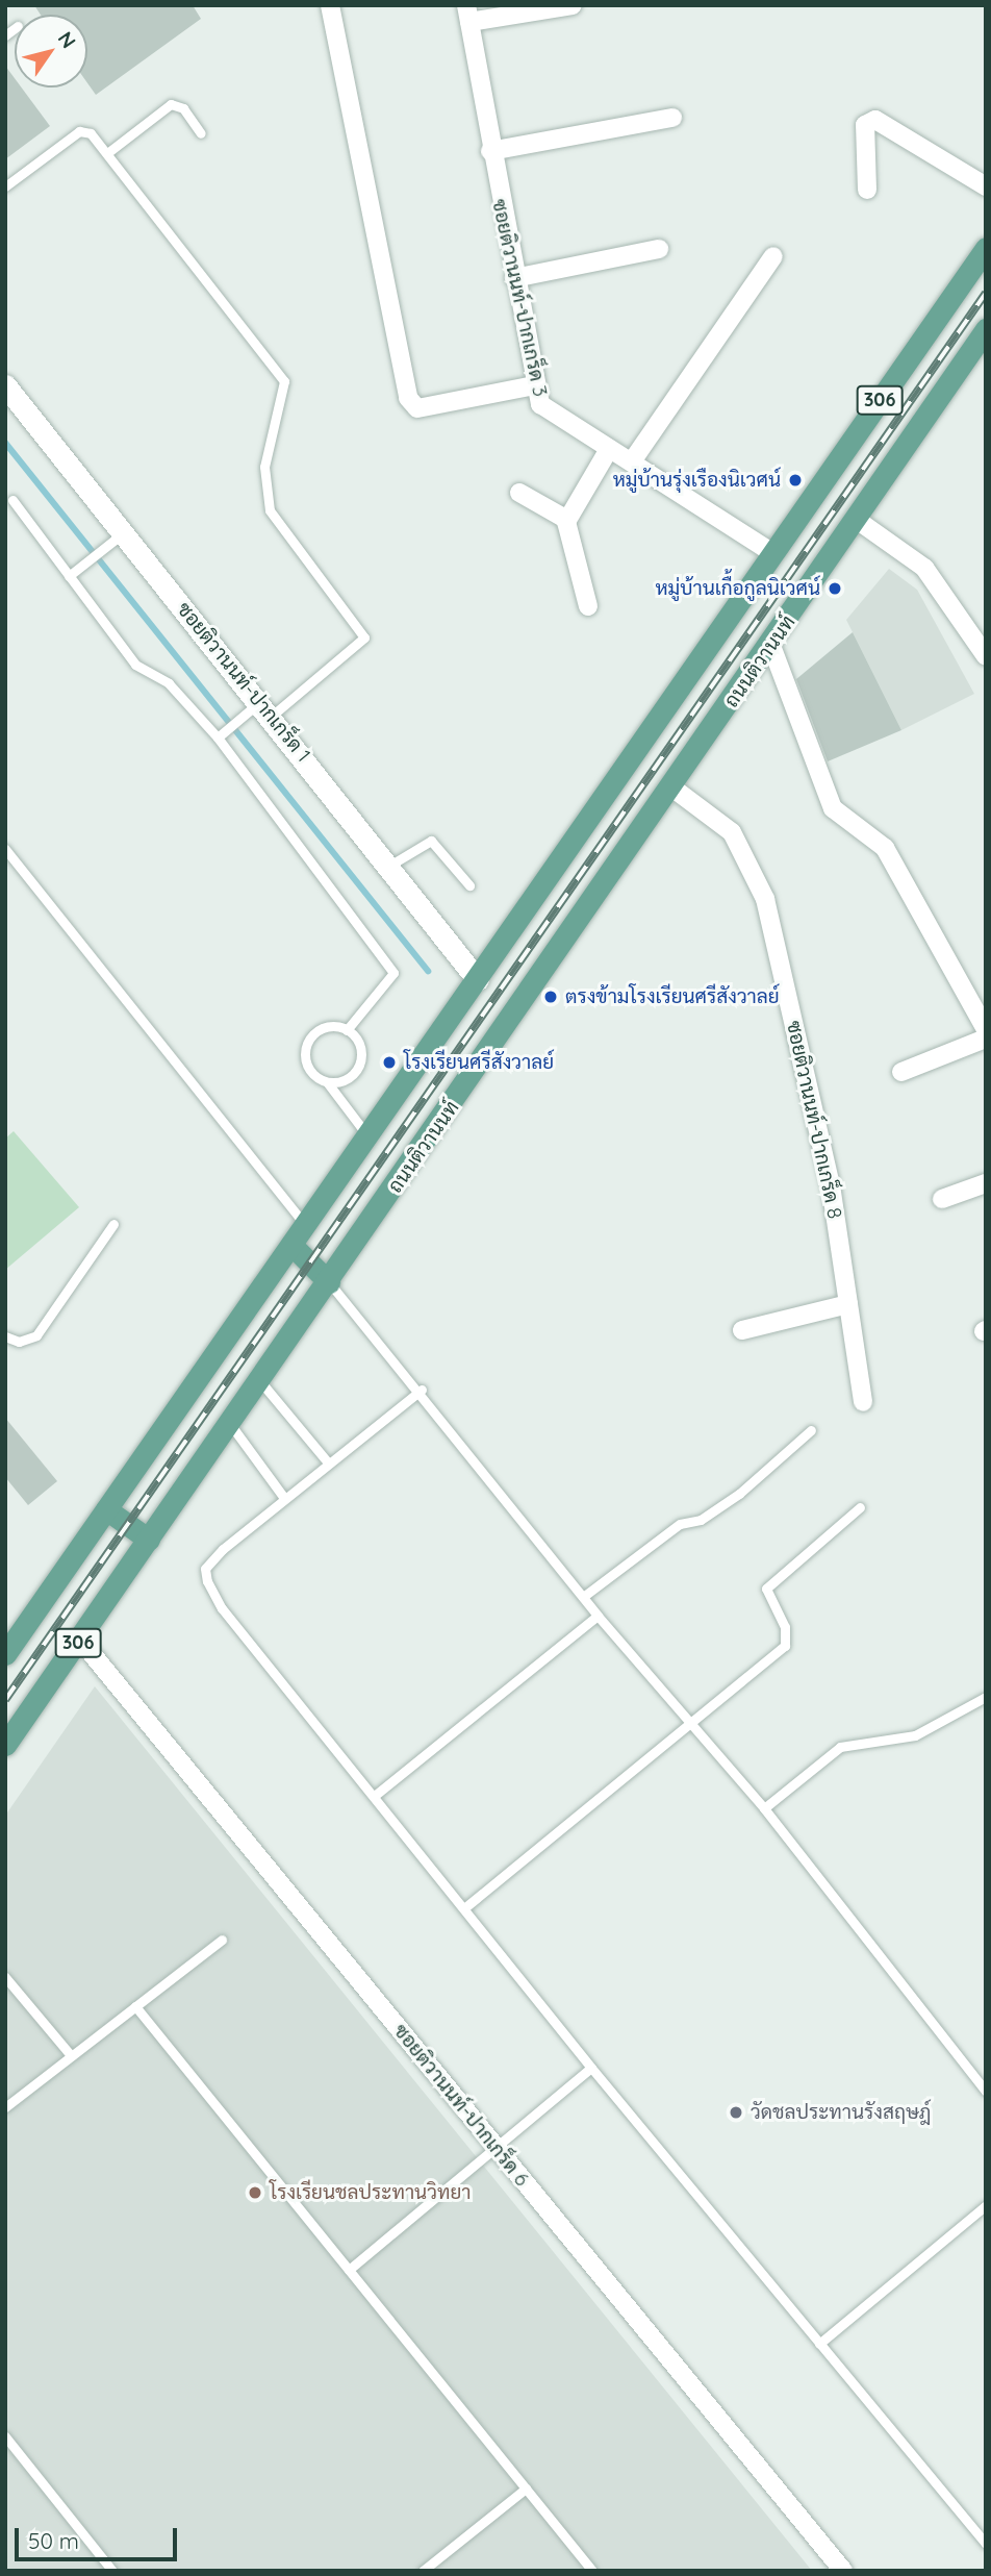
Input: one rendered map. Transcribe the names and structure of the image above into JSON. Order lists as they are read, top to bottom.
{
  "streets": {
    "main road": ["306", "ถนนติวานนท์"],
    "street": [
      "ซอยติวานนท์-ปากเกร็ด 3",
      "ซอยติวานนท์-ปากเกร็ด 1",
      "ซอยติวานนท์-ปากเกร็ด 8",
      "ซอยติวานนท์-ปากเกร็ด 6"
    ]
  },
  "crossings": [
    ["ซอยติวานนท์-ปากเกร็ด 3", "306"],
    ["306", "ซอยติวานนท์-ปากเกร็ด 1"],
    ["ถนนติวานนท์", "ซอยติวานนท์-ปากเกร็ด 8"],
    ["ถนนติวานนท์", "ซอยติวานนท์-ปากเกร็ด 6"]
  ],
  "places": [
    "หมู่บ้านรุ่งเรืองนิเวศน์",
    "หมู่บ้านเกื้อกูลนิเวศน์",
    "ตรงข้ามโรงเรียนศรีสังวาลย์",
    "โรงเรียนศรีสังวาลย์",
    "วัดชลประทานรังสฤษฎ์",
    "โรงเรียนชลประทานวิทยา"
  ],
  "scale_bar": "50 m",
  "north": "top right"
}
